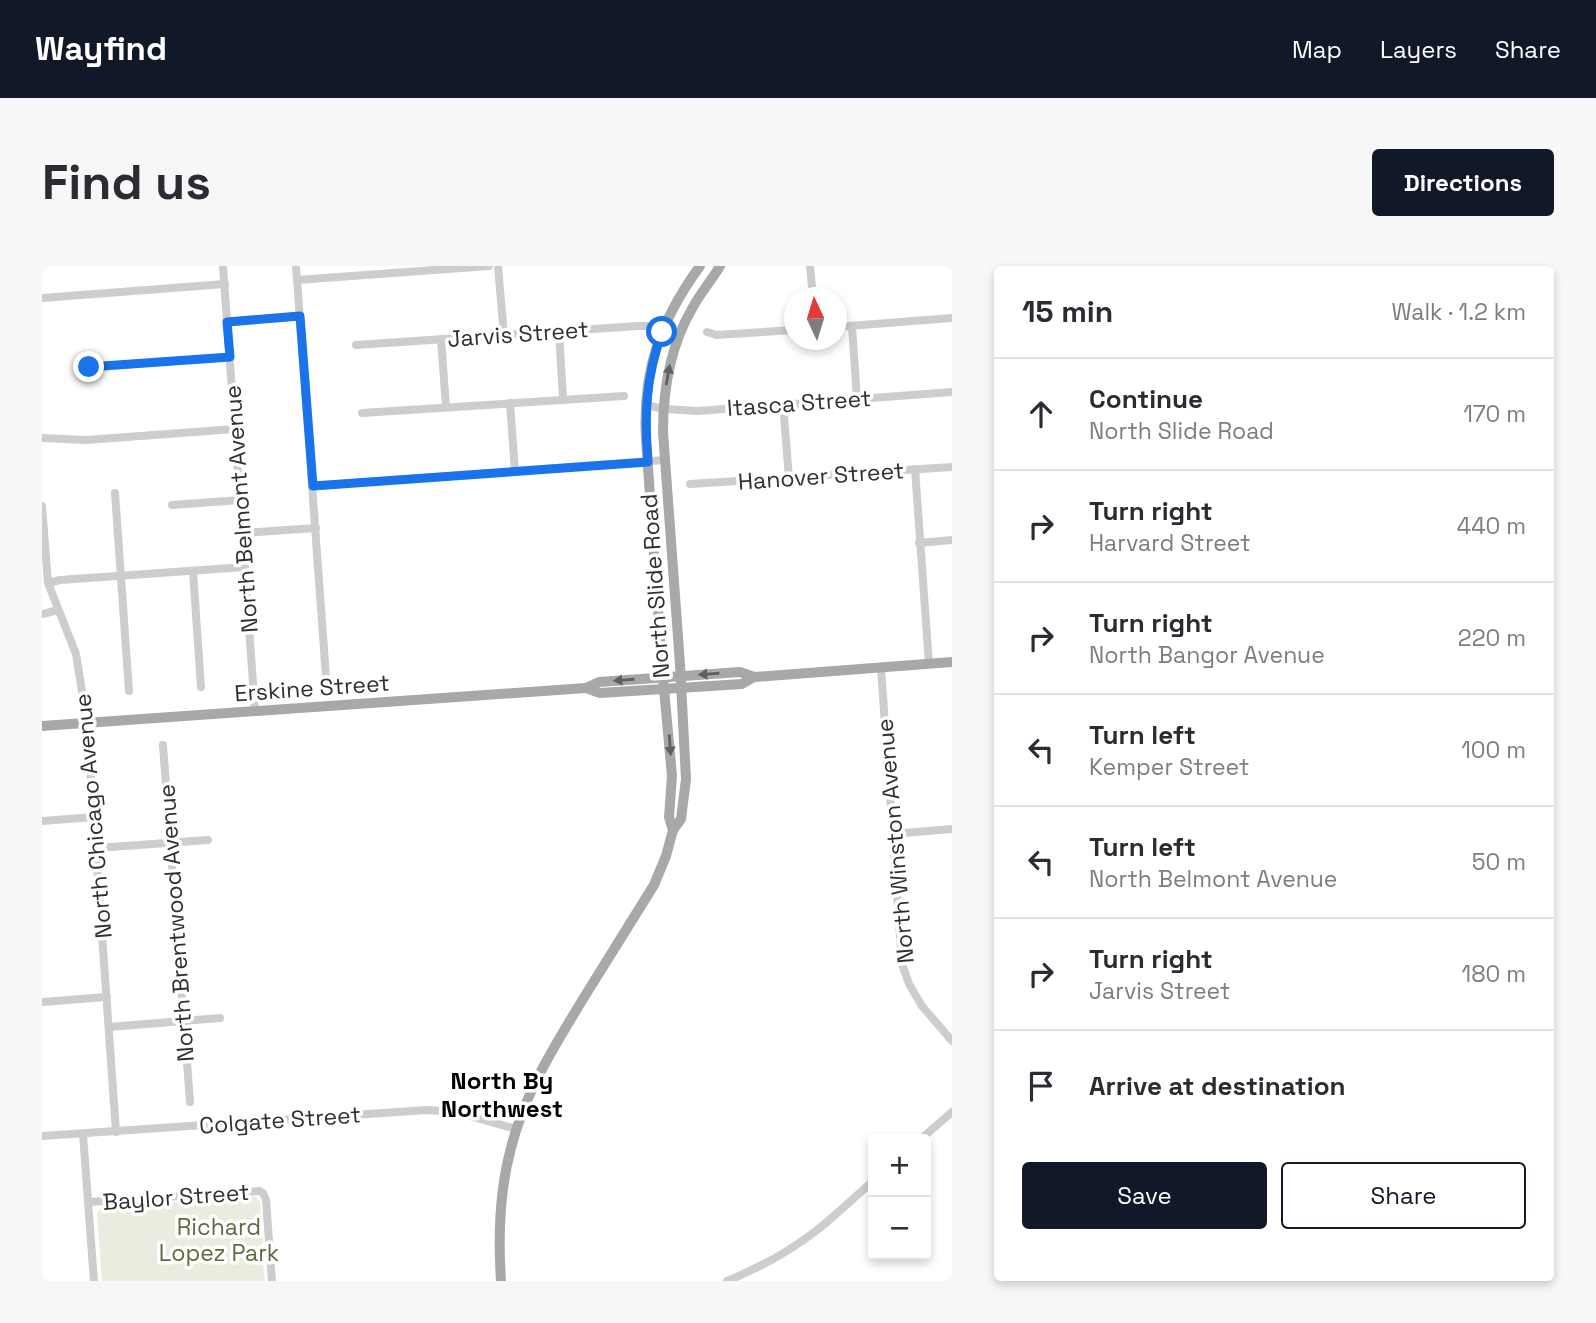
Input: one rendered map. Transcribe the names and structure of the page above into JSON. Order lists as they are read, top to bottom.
{
  "streets": {
    "main road": ["North Slide Road", "Erskine Street"],
    "street": [
      "Jarvis Street",
      "Itasca Street",
      "Hanover Street",
      "North Belmont Avenue",
      "North Chicago Avenue",
      "North Winston Avenue",
      "North Brentwood Avenue",
      "Colgate Street",
      "Baylor Street"
    ]
  },
  "crossings": [
    ["Jarvis Street", "North Slide Road"],
    ["Itasca Street", "North Slide Road"],
    ["North Belmont Avenue", "Erskine Street"],
    ["North Slide Road", "Erskine Street"],
    ["North Slide Road", "Colgate Street"],
    ["Erskine Street", "North Chicago Avenue"],
    ["Erskine Street", "North Winston Avenue"],
    ["North Chicago Avenue", "Colgate Street"]
  ],
  "districts": ["North By Northwest"],
  "parks": ["Richard Lopez Park"],
  "north": "top",
  "page": {
    "header": "Wayfind",
    "nav": ["Map", "Layers", "Share"],
    "buttons": [
      "Directions",
      ["Save", "Share"]
    ],
    "title": "Find us",
    "heading": ["15 min", "Walk · 1.2 km"],
    "list": [
      ["Continue", "North Slide Road", "170 m"],
      ["Turn right", "Harvard Street", "440 m"],
      ["Turn right", "North Bangor Avenue", "220 m"],
      ["Turn left", "Kemper Street", "100 m"],
      ["Turn left", "North Belmont Avenue", "50 m"],
      ["Turn right", "Jarvis Street", "180 m"],
      "Arrive at destination"
    ],
    "map_buttons": ["+", "−"]
  }
}
